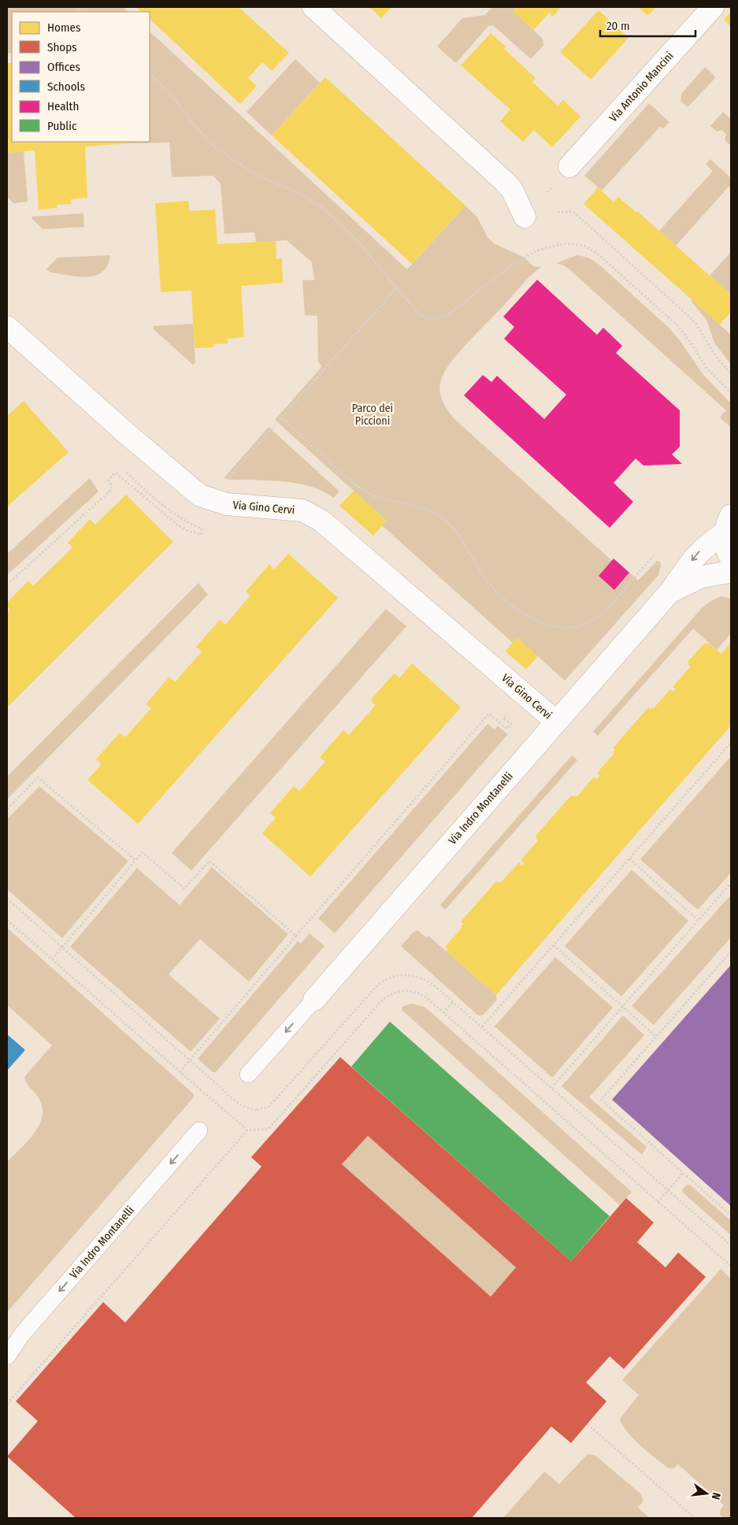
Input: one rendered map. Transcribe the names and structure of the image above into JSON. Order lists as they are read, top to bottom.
{
  "streets": {
    "street": ["Via Antonio Mancini", "Via Gino Cervi", "Via Indro Montanelli"]
  },
  "crossings": [
    ["Via Gino Cervi", "Via Indro Montanelli"]
  ],
  "one_way": ["Via Indro Montanelli"],
  "parks": ["Parco dei Piccioni"],
  "legend": [
    "Homes",
    "Shops",
    "Offices",
    "Schools",
    "Health",
    "Public"
  ],
  "scale_bar": "20 m",
  "north": "right"
}
